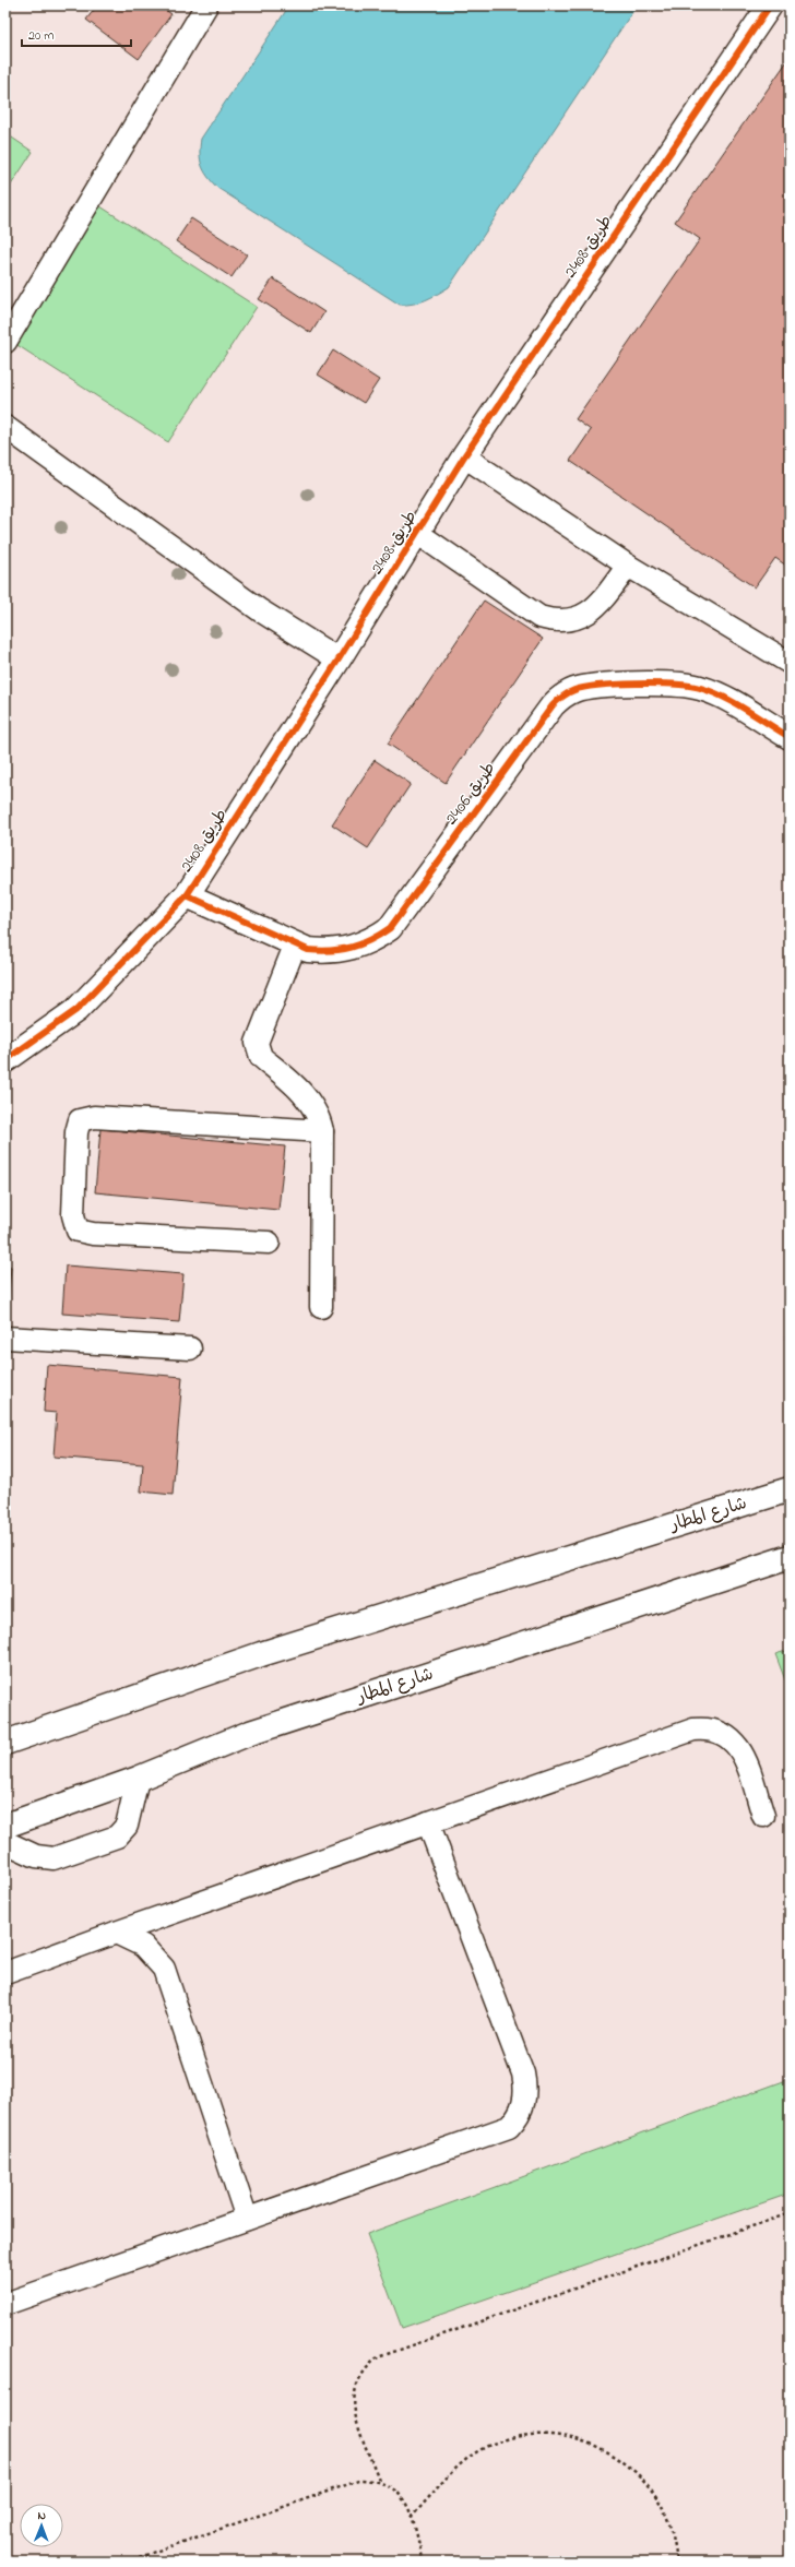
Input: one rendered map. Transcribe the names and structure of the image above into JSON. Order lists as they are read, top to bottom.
{
  "streets": {
    "street": ["طريق 2408", "طريق 2406", "شارع المطار"]
  },
  "crossings": [
    ["طريق 2408", "طريق 2406"]
  ],
  "scale_bar": "20 m",
  "north": "top"
}
